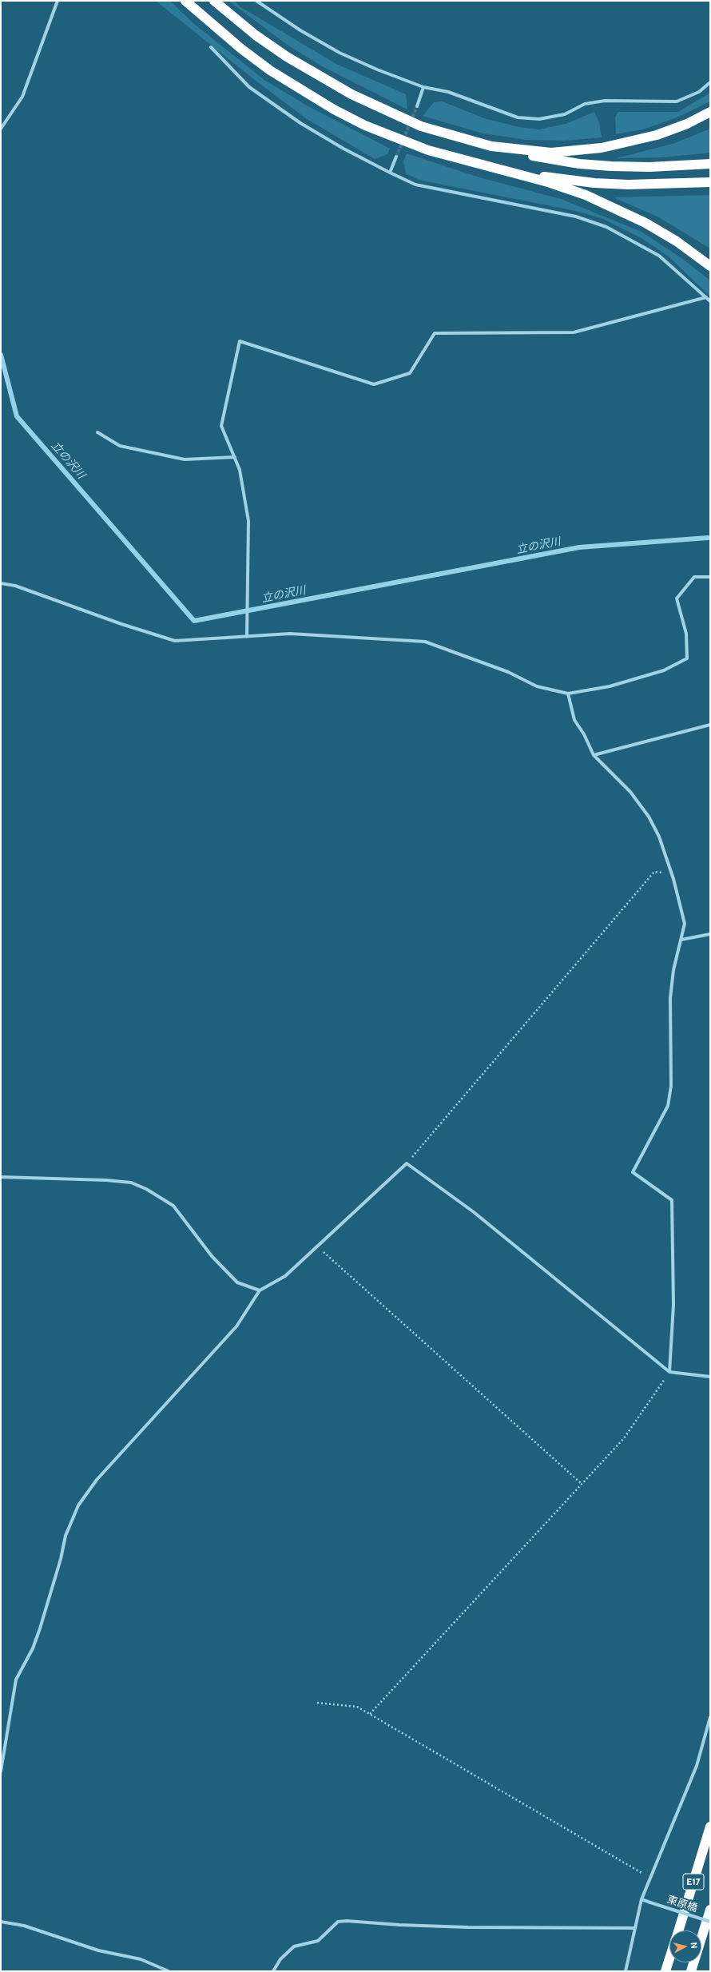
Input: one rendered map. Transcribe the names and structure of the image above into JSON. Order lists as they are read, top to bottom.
{
  "streets": {
    "highway": ["E17"],
    "street": ["東原橋"]
  },
  "water": ["立の沢川"],
  "north": "right"
}
